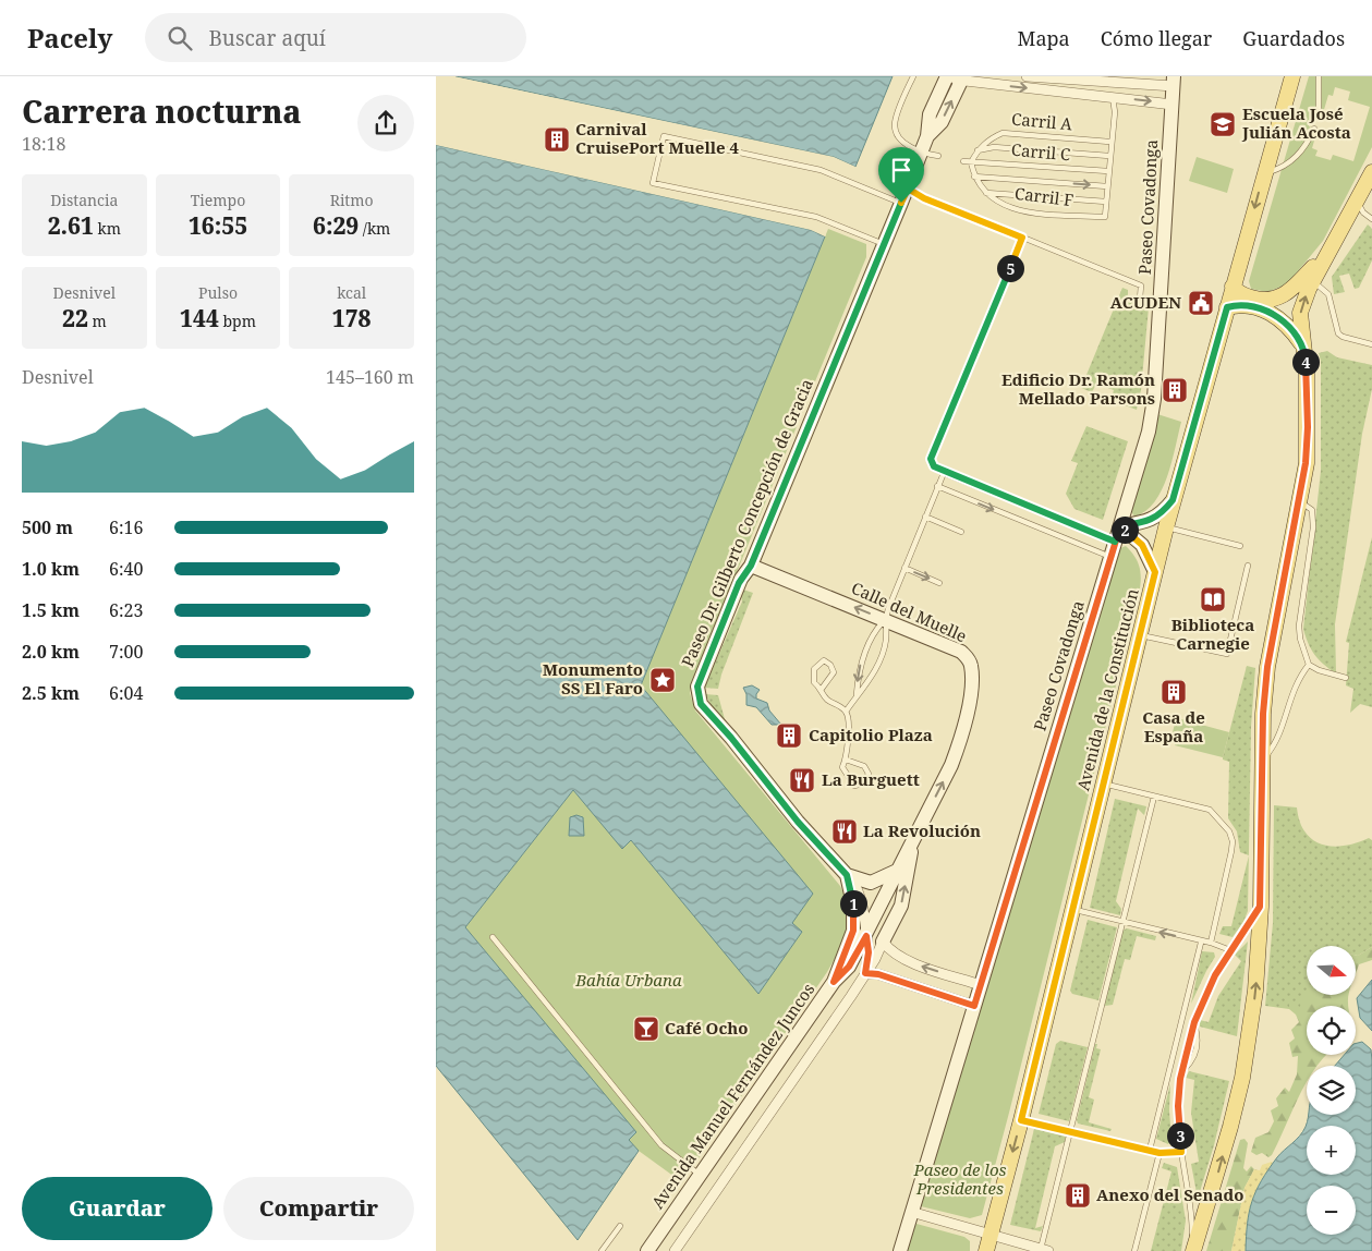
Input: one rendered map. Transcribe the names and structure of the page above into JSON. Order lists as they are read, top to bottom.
{
  "streets": {
    "main road": [
      "Paseo Covadonga",
      "Paseo Dr. Gilberto Concepción de Gracia",
      "Calle del Muelle",
      "Avenida de la Constitución",
      "Avenida Manuel Fernández Juncos"
    ],
    "lane": ["Carril A", "Carril C", "Carril F"]
  },
  "crossings": [
    ["Paseo Dr. Gilberto Concepción de Gracia", "Calle del Muelle"],
    ["Calle del Muelle", "Avenida Manuel Fernández Juncos"]
  ],
  "parks": ["Bahía Urbana", "Paseo de los Presidentes"],
  "places": {
    "school or university": ["Escuela José Julián Acosta"],
    "building": [
      "Carnival CruisePort Muelle 4",
      "Edificio Dr. Ramón Mellado Parsons",
      "Casa de España",
      "Capitolio Plaza",
      "Anexo del Senado"
    ],
    "public building": ["ACUDEN"],
    "library": ["Biblioteca Carnegie"],
    "place": ["Monumento SS El Faro"],
    "restaurant": ["La Burguett", "La Revolución"],
    "bar": ["Café Ocho"]
  },
  "north": "right",
  "page": {
    "header": "Pacely",
    "search": "Buscar aquí",
    "nav": ["Mapa", "Cómo llegar", "Guardados"],
    "heading": ["Carrera nocturna", "18:18"],
    "stats": [
      ["Distancia", "2.61 km"],
      ["Tiempo", "16:55"],
      ["Ritmo", "6:29 /km"],
      ["Desnivel", "22 m"],
      ["Pulso", "144 bpm"],
      ["kcal", "178"]
    ],
    "pins": [
      "5",
      "4",
      "2",
      "1",
      "3"
    ],
    "chart": ["Desnivel", "145–160 m"],
    "list": [
      {
        "name": "500 m",
        "note": "6:16"
      },
      {
        "name": "1.0 km",
        "note": "6:40"
      },
      {
        "name": "1.5 km",
        "note": "6:23"
      },
      {
        "name": "2.0 km",
        "note": "7:00"
      },
      {
        "name": "2.5 km",
        "note": "6:04"
      }
    ],
    "map_buttons": ["+", "−"],
    "buttons": ["Guardar", "Compartir"]
  }
}
